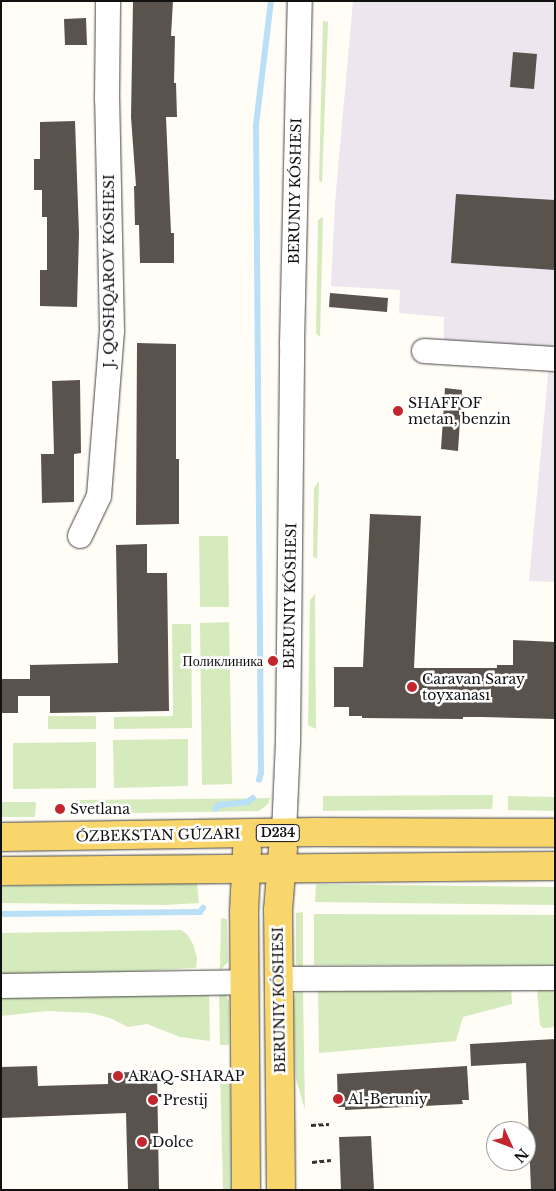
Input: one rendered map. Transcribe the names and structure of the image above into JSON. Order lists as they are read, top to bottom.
{
  "streets": {
    "main road": ["BERUNIY KÓSHESI", "D234"],
    "street": ["J. QOSHQAROV KÓSHESI"]
  },
  "crossings": [
    ["BERUNIY KÓSHESI", "D234"]
  ],
  "places": [
    "SHAFFOF metan, benzin",
    "Поликлиника",
    "Caravan Saray toyxanası",
    "Svetlana",
    "ARAQ-SHARAP",
    "Al-Beruniy",
    "Prestij",
    "Dolce"
  ],
  "north": "bottom right"
}
